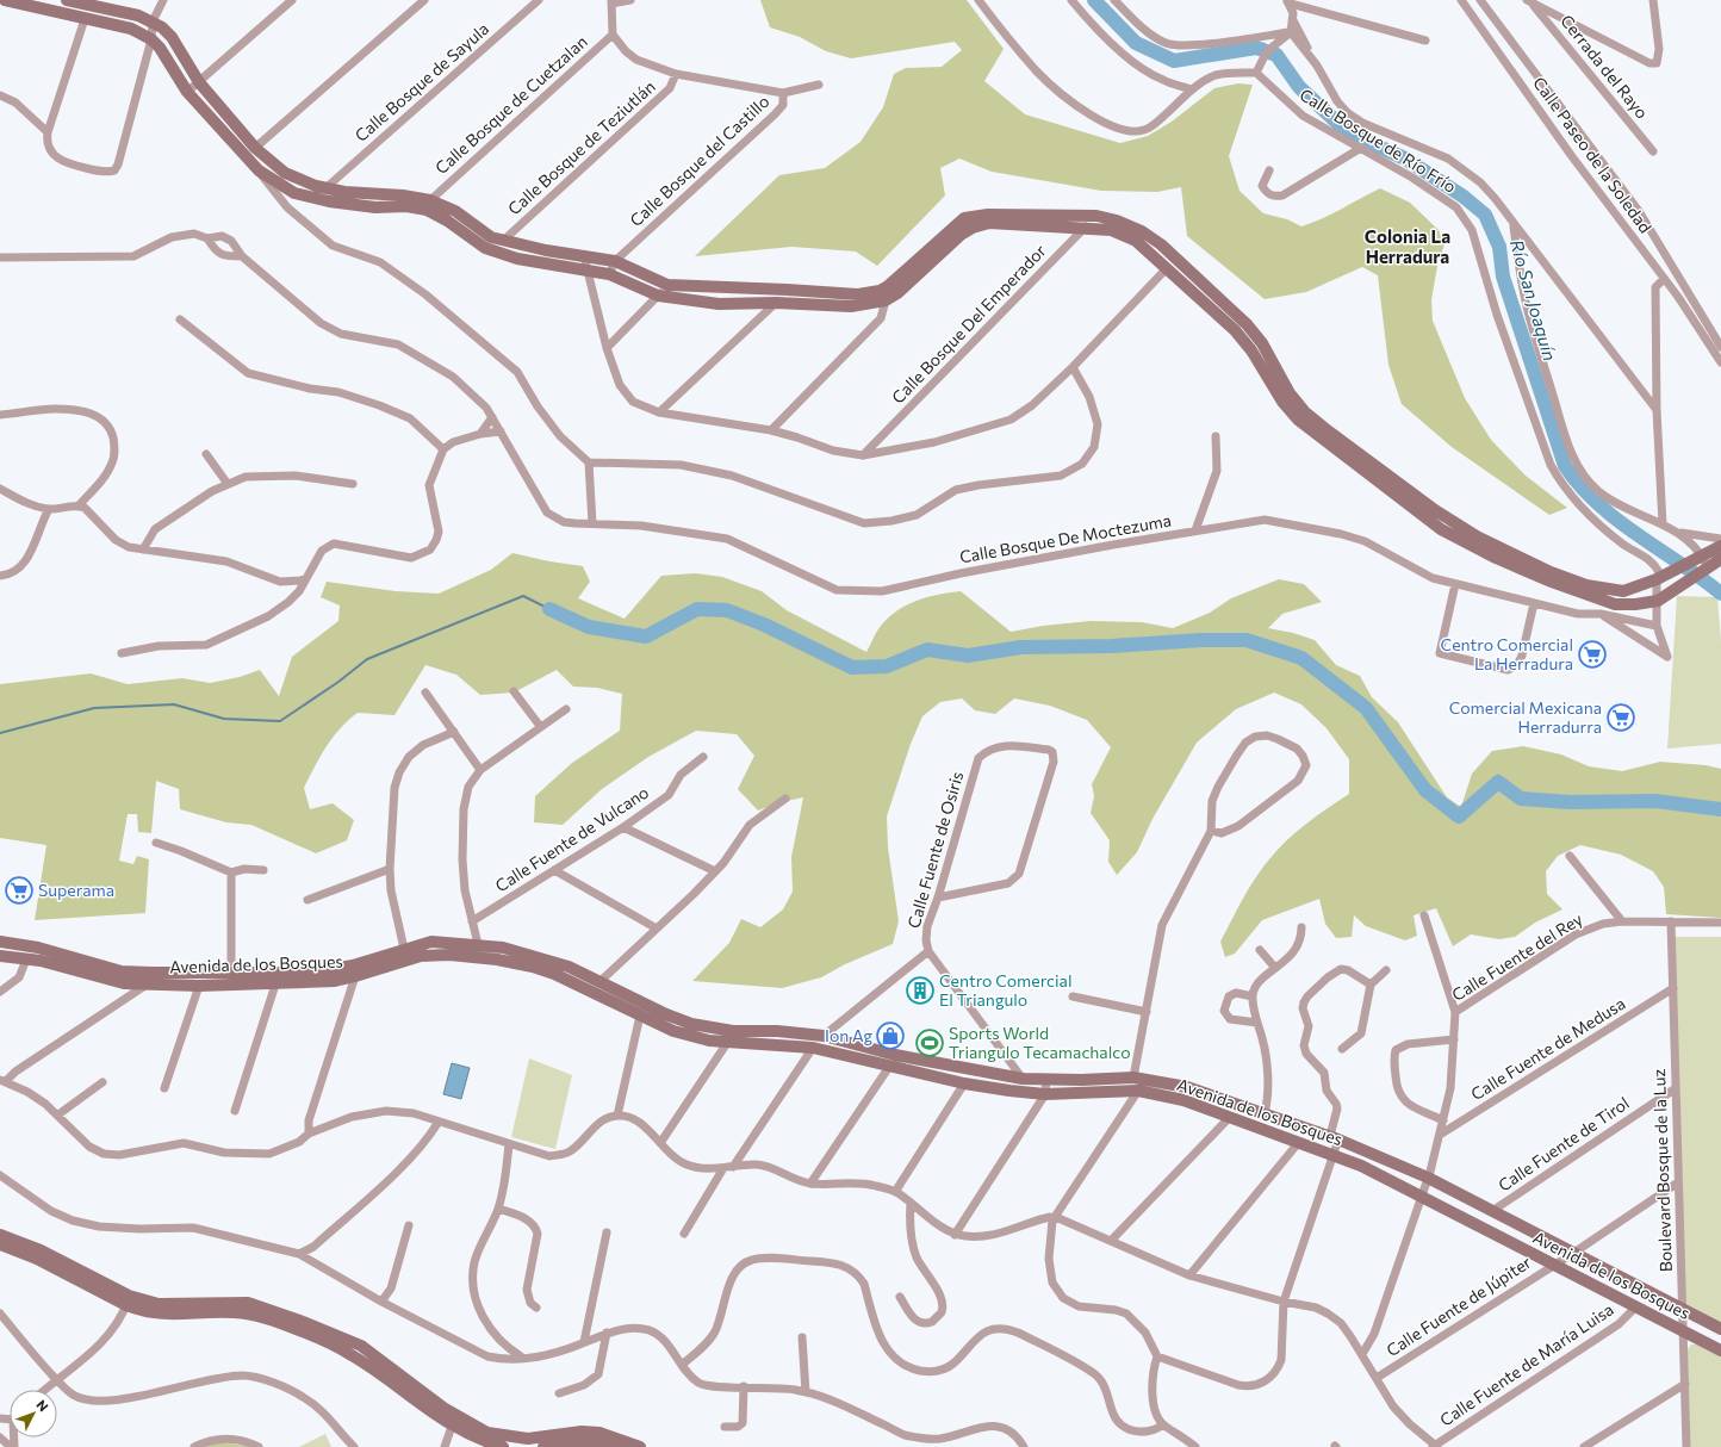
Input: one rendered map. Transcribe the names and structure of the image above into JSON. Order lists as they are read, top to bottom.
{
  "streets": {
    "main road": ["Avenida de los Bosques"],
    "street": [
      "Cerrada del Rayo",
      "Calle Bosque de Sayula",
      "Calle Bosque de Cuetzalan",
      "Calle Bosque de Río Frío",
      "Calle Bosque de Teziutlán",
      "Calle Paseo de la Soledad",
      "Calle Bosque del Castillo",
      "Calle Bosque Del Emperador",
      "Calle Bosque De Moctezuma",
      "Calle Fuente de Vulcano",
      "Calle Fuente de Osiris",
      "Calle Fuente del Rey",
      "Calle Fuente de Medusa",
      "Calle Fuente de Tirol",
      "Boulevard Bosque de la Luz",
      "Calle Fuente de Júpiter",
      "Calle Fuente de María Luisa"
    ]
  },
  "crossings": [
    ["Calle Bosque de Cuetzalan", "Calle Bosque del Castillo"],
    ["Calle Bosque de Teziutlán", "Calle Bosque del Castillo"],
    ["Calle Fuente de Osiris", "Avenida de los Bosques"],
    ["Calle Fuente del Rey", "Avenida de los Bosques"],
    ["Calle Fuente del Rey", "Calle Fuente de Medusa"],
    ["Calle Fuente del Rey", "Boulevard Bosque de la Luz"],
    ["Avenida de los Bosques", "Calle Fuente de Tirol"],
    ["Avenida de los Bosques", "Boulevard Bosque de la Luz"],
    ["Avenida de los Bosques", "Calle Fuente de Júpiter"],
    ["Avenida de los Bosques", "Calle Fuente de María Luisa"],
    ["Calle Fuente de Medusa", "Boulevard Bosque de la Luz"],
    ["Calle Fuente de Tirol", "Boulevard Bosque de la Luz"],
    ["Boulevard Bosque de la Luz", "Calle Fuente de Júpiter"]
  ],
  "districts": ["Colonia La Herradura"],
  "water": ["Río San Joaquín"],
  "places": {
    "supermarket": ["Centro Comercial La Herradura", "Comercial Mexicana Herradurra", "Superama"],
    "building": ["Centro Comercial El Triangulo"],
    "shop": ["Ion Ag"],
    "sports": ["Sports World Triangulo Tecamachalco"]
  },
  "north": "top right"
}
